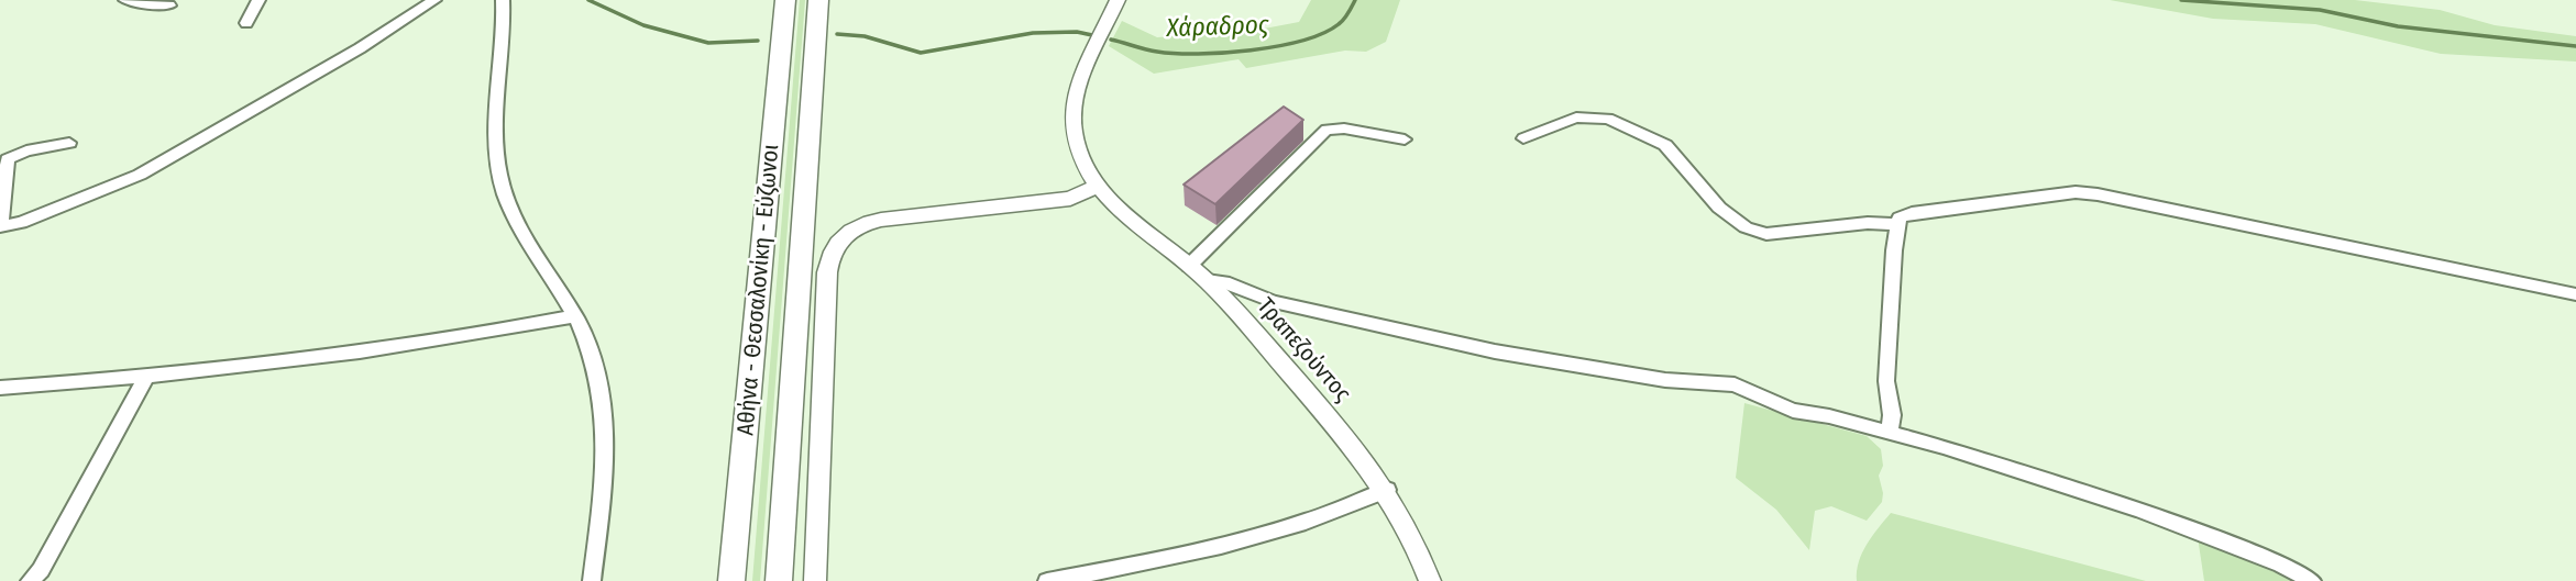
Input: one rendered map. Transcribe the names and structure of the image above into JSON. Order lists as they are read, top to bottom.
{
  "streets": {
    "highway": ["Αθήνα - Θεσσαλονίκη - Εύζωνοι"],
    "main road": ["Τραπεζούντος"]
  },
  "water": ["Χάραδρος"]
}
